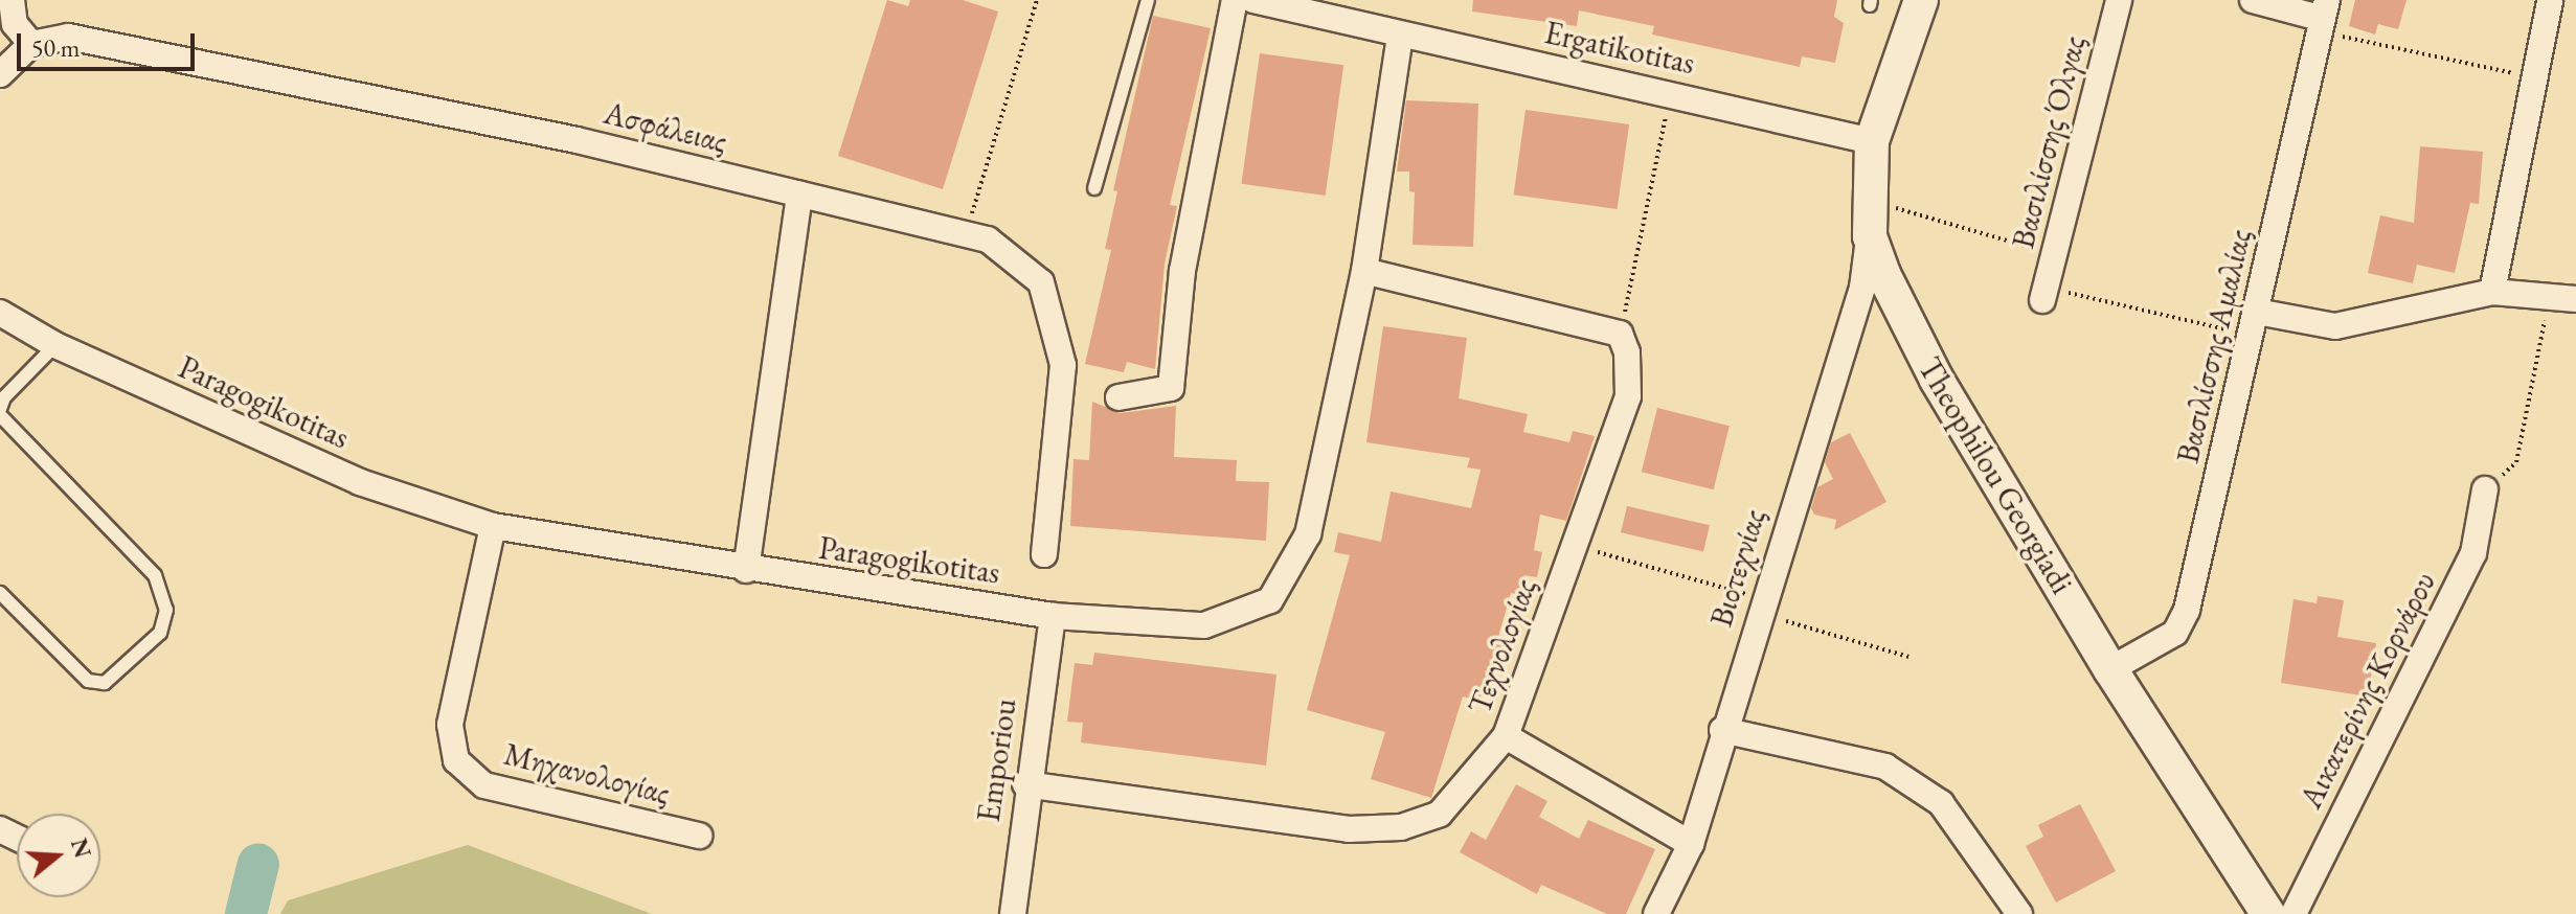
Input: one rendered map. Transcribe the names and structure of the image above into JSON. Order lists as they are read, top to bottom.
{
  "streets": {
    "street": [
      "Ergatikotitas",
      "Ασφάλειας",
      "Βασιλίσσης Όλγας",
      "Βασιλίσσης Αμαλίας",
      "Paragogikotitas",
      "Theophilou Georgiadi",
      "Βιοτεχνίας",
      "Τεχνολογίας",
      "Αικατερίνης Κορνάρου",
      "Emporiou",
      "Μηχανολογίας"
    ]
  },
  "crossings": [
    ["Ergatikotitas", "Paragogikotitas"],
    ["Ergatikotitas", "Theophilou Georgiadi"],
    ["Βασιλίσσης Αμαλίας", "Theophilou Georgiadi"],
    ["Paragogikotitas", "Emporiou"],
    ["Paragogikotitas", "Μηχανολογίας"],
    ["Theophilou Georgiadi", "Βιοτεχνίας"],
    ["Τεχνολογίας", "Emporiou"]
  ],
  "scale_bar": "50 m",
  "north": "right"
}
